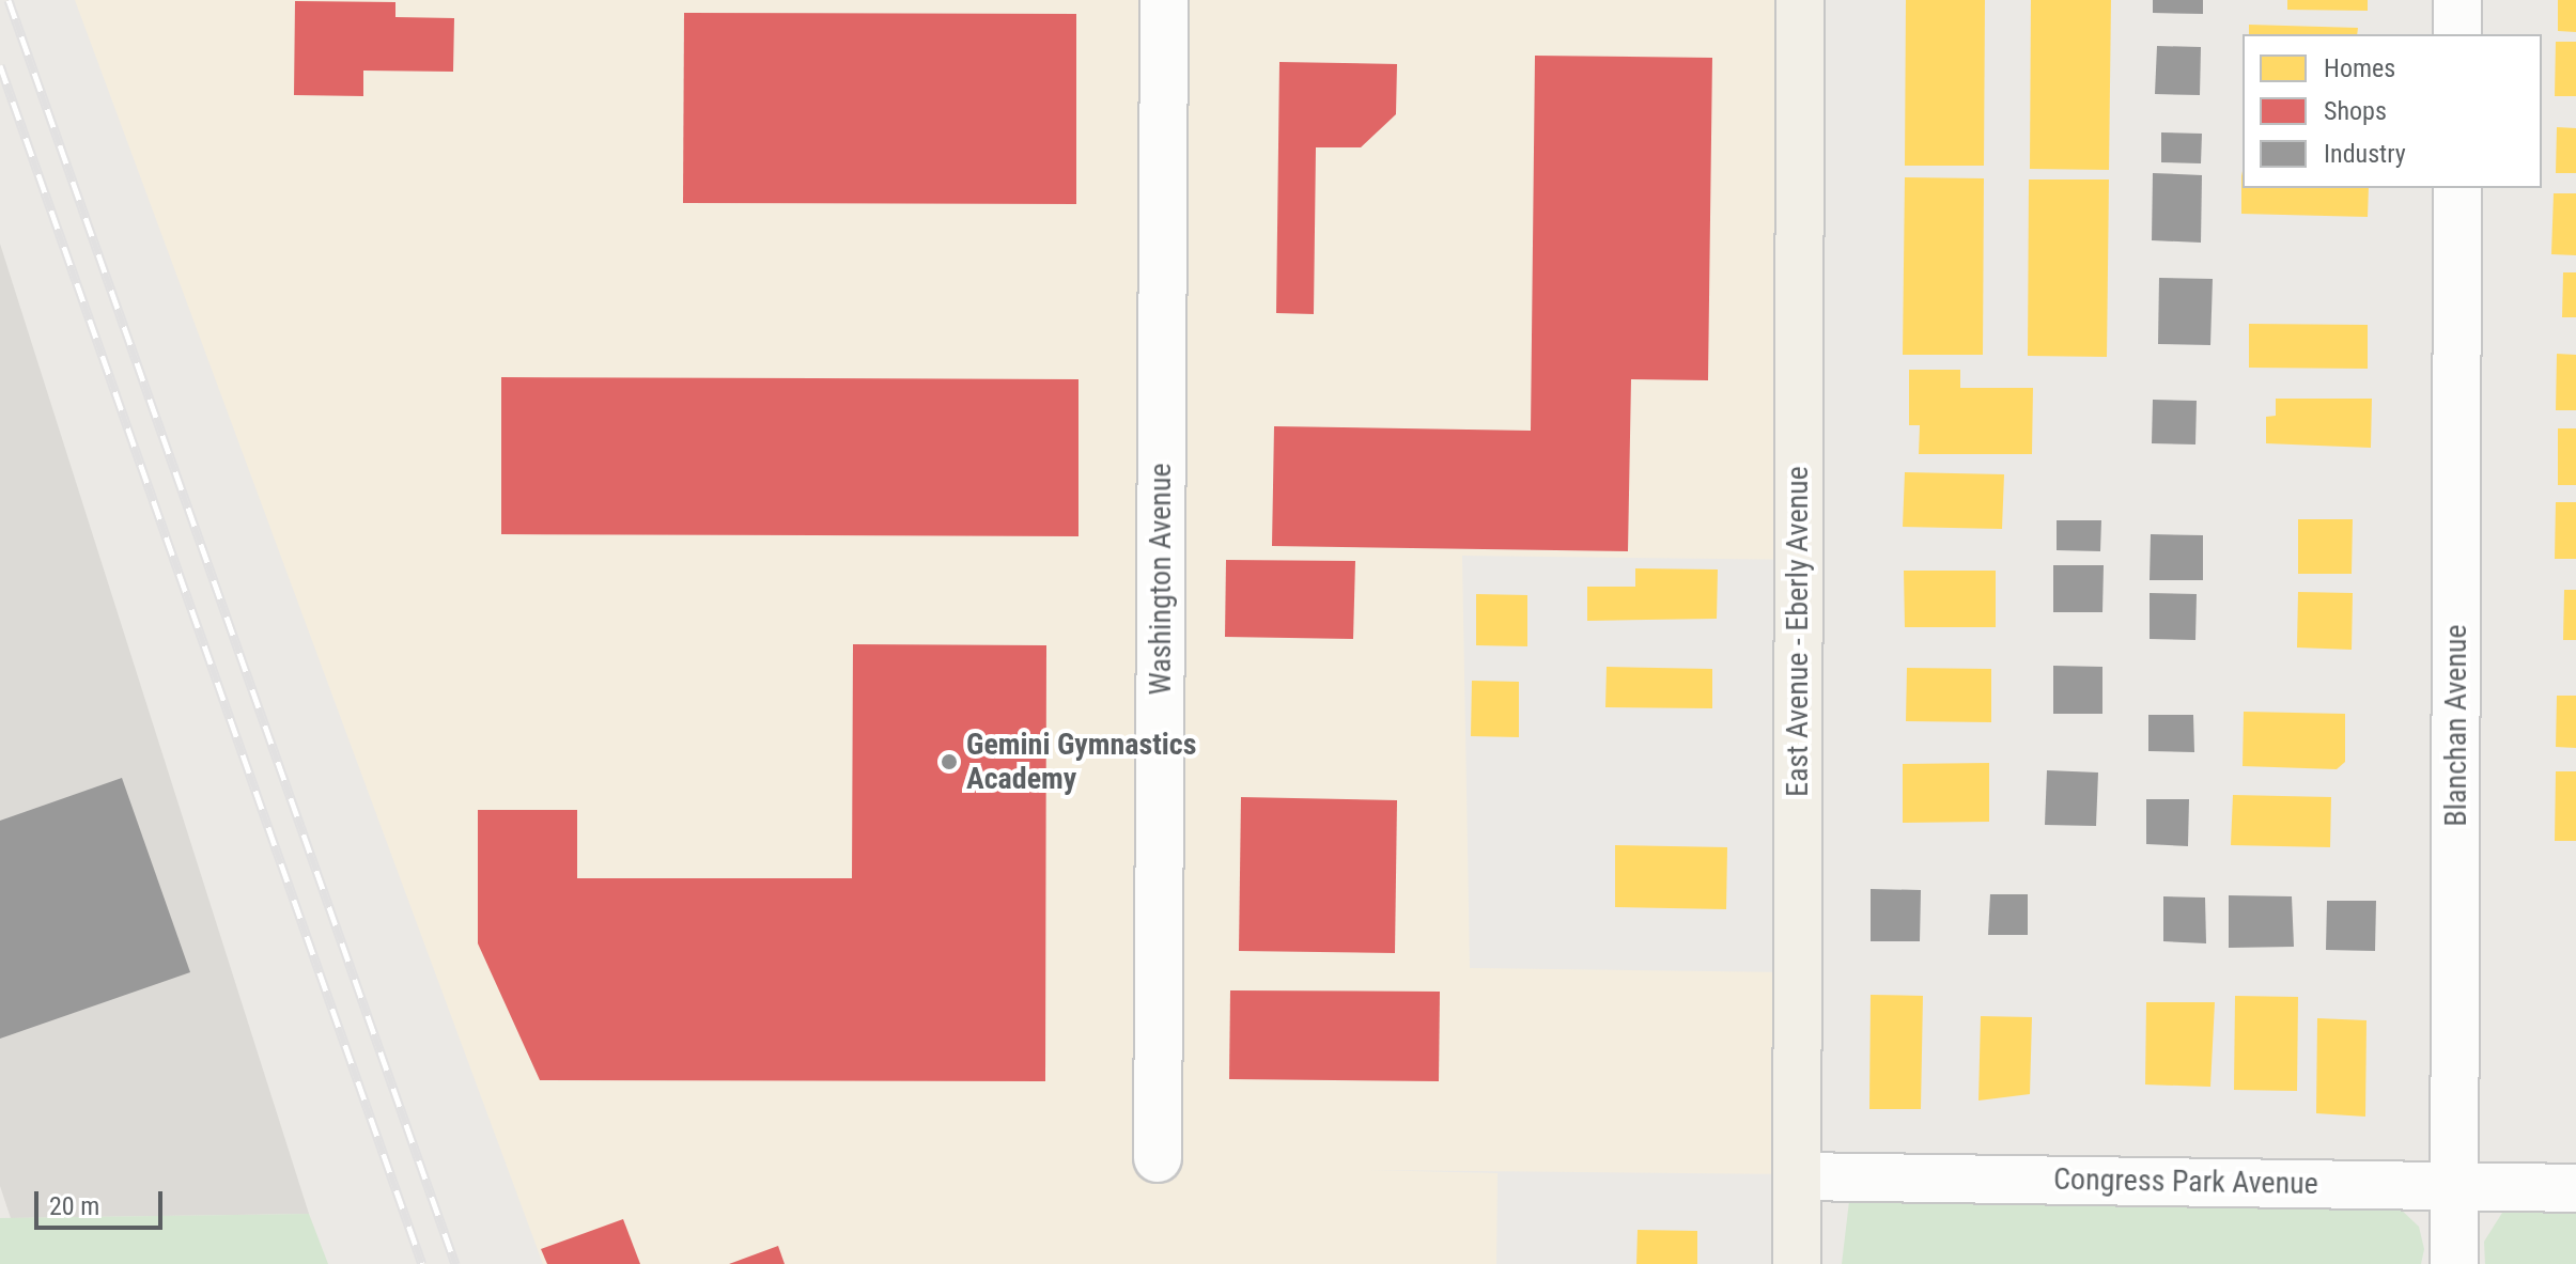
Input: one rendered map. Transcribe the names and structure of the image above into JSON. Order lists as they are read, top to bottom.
{
  "streets": {
    "main road": ["East Avenue - Eberly Avenue"],
    "street": ["Washington Avenue", "Blanchan Avenue", "Congress Park Avenue"]
  },
  "crossings": [
    ["East Avenue - Eberly Avenue", "Congress Park Avenue"],
    ["Blanchan Avenue", "Congress Park Avenue"]
  ],
  "places": ["Gemini Gymnastics Academy"],
  "legend": ["Homes", "Shops", "Industry"],
  "scale_bar": "20 m"
}
